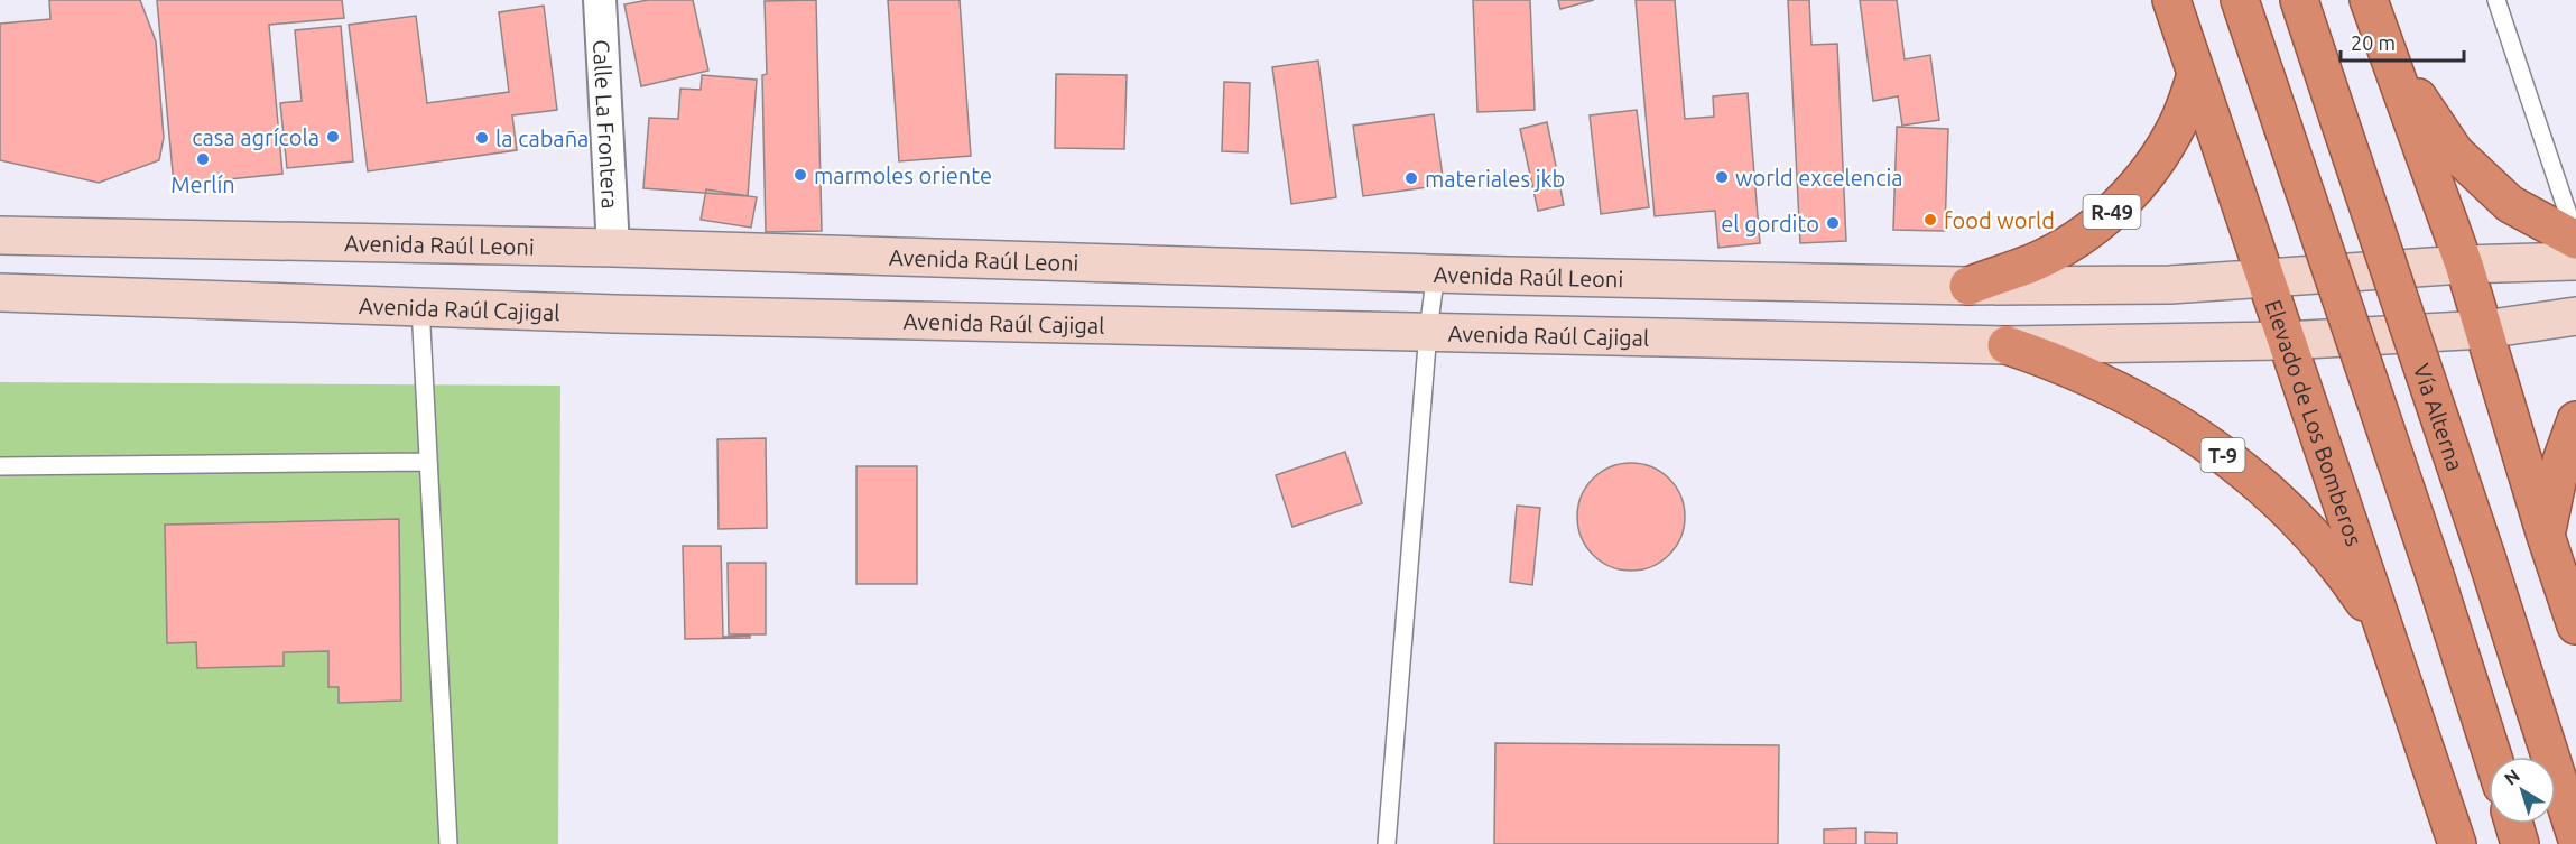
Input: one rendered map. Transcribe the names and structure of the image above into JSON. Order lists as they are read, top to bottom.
{
  "streets": {
    "highway": [
      "R-49",
      "Vía Alterna",
      "Elevado de Los Bomberos",
      "T-9"
    ],
    "main road": ["Avenida Raúl Leoni", "Avenida Raúl Cajigal"],
    "street": ["Calle La Frontera"]
  },
  "crossings": [
    ["Calle La Frontera", "Avenida Raúl Leoni"],
    ["R-49", "Avenida Raúl Leoni"],
    ["R-49", "Elevado de Los Bomberos"],
    ["Avenida Raúl Cajigal", "Elevado de Los Bomberos"],
    ["Avenida Raúl Cajigal", "T-9"],
    ["Elevado de Los Bomberos", "T-9"]
  ],
  "places": [
    "casa agrícola",
    "la cabaña",
    "Merlín",
    "marmoles oriente",
    "world excelencia",
    "materiales jkb",
    "food world",
    "el gordito"
  ],
  "scale_bar": "20 m",
  "north": "top left"
}
